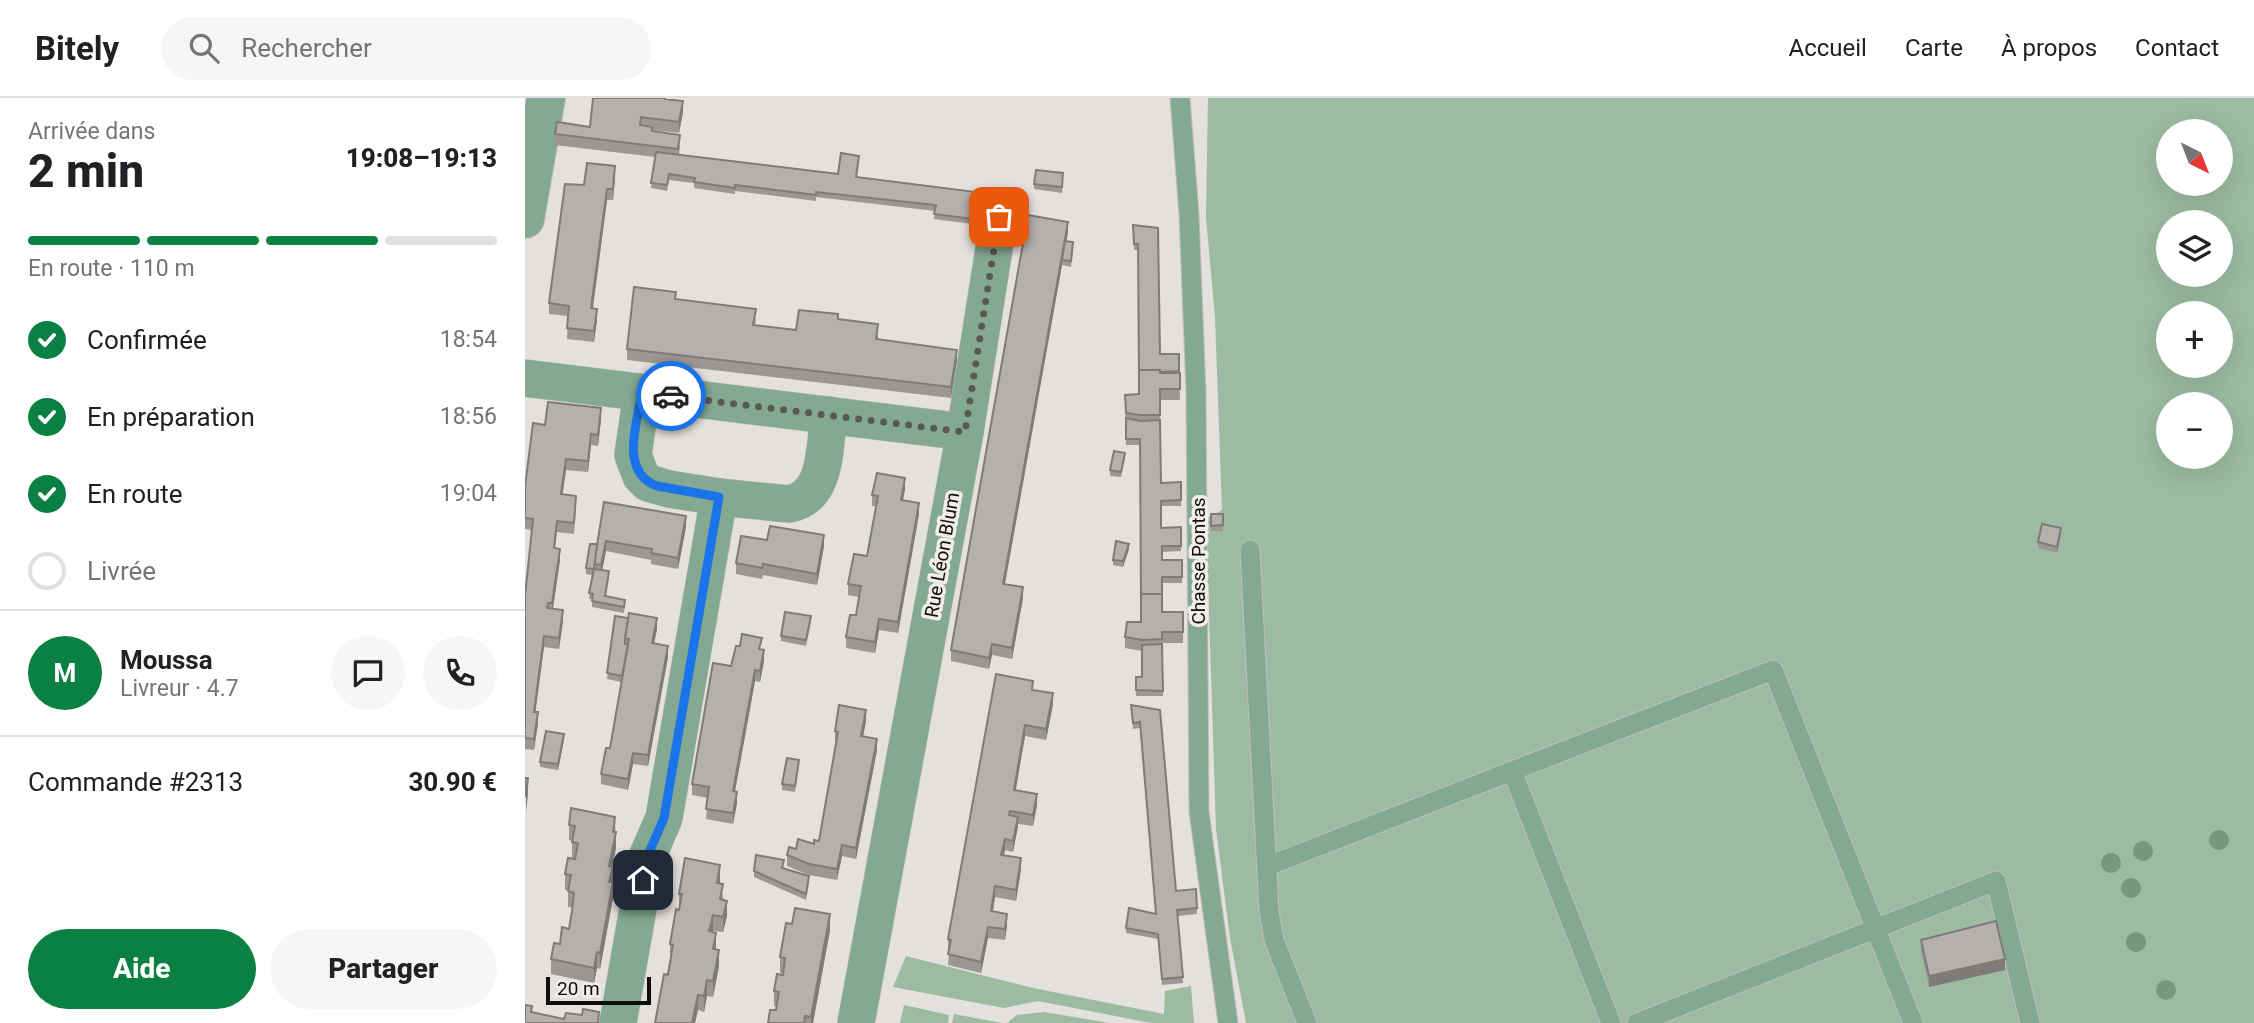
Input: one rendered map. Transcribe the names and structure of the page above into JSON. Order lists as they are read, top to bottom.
{
  "streets": {
    "street": ["Rue Léon Blum"],
    "lane": ["Chasse Pontas"]
  },
  "scale_bar": "20 m",
  "north": "bottom right",
  "page": {
    "header": "Bitely",
    "search": "Rechercher",
    "nav": [
      "Accueil",
      "Carte",
      "À propos",
      "Contact"
    ],
    "heading": ["2 min", "Arrivée dans", "19:08–19:13"],
    "panel": [
      "Moussa",
      "Livreur · 4.7",
      "Commande #2313",
      "30.90 €"
    ],
    "map_buttons": ["+", "−"],
    "bar": "En route · 110 m",
    "list": [
      ["Confirmée", "18:54"],
      ["En préparation", "18:56"],
      ["En route", "19:04"],
      "Livrée"
    ],
    "round": "M",
    "buttons": ["Aide", "Partager"],
    "scale": "20 m"
  }
}
